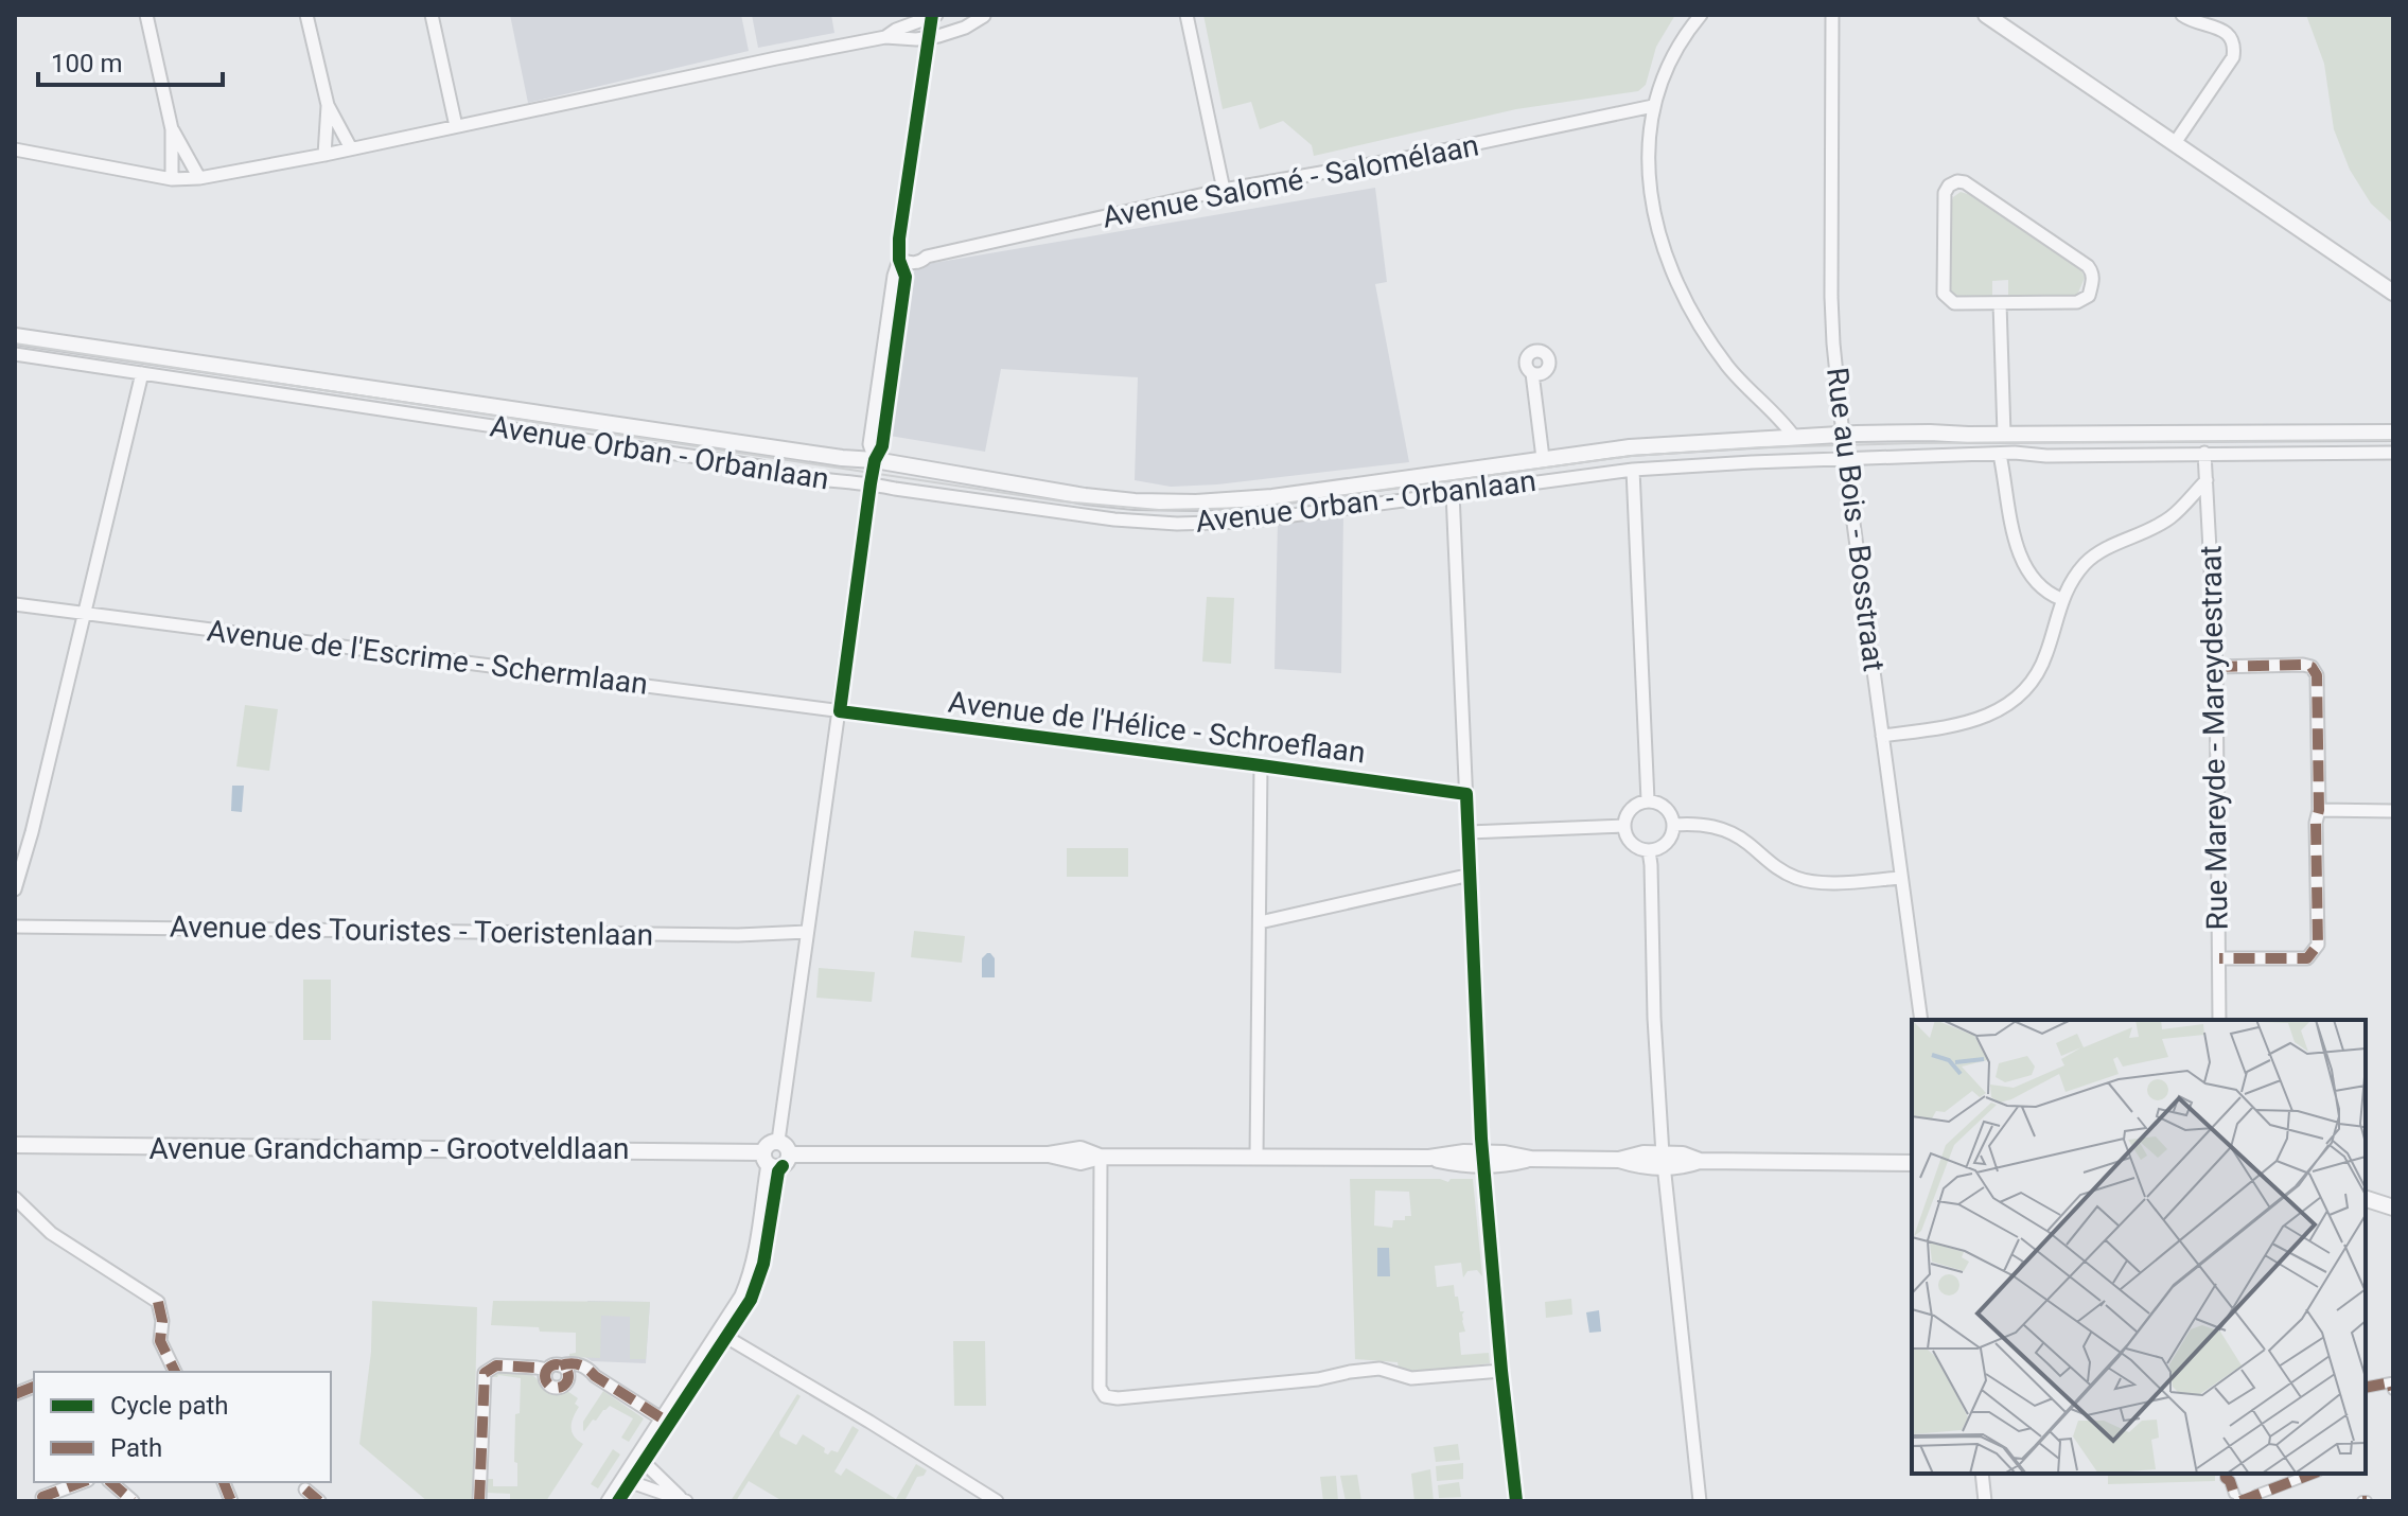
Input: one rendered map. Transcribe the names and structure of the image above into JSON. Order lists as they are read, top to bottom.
{
  "streets": {
    "street": [
      "Avenue Salomé - Salomélaan",
      "Avenue Orban - Orbanlaan",
      "Rue au Bois - Bosstraat",
      "Avenue de l'Escrime - Schermlaan",
      "Avenue de l'Hélice - Schroeflaan",
      "Rue Mareyde - Mareydestraat",
      "Avenue des Touristes - Toeristenlaan",
      "Avenue Grandchamp - Grootveldlaan"
    ]
  },
  "crossings": [
    ["Avenue Orban - Orbanlaan", "Rue au Bois - Bosstraat"],
    ["Avenue Orban - Orbanlaan", "Rue Mareyde - Mareydestraat"],
    ["Avenue de l'Escrime - Schermlaan", "Avenue de l'Hélice - Schroeflaan"]
  ],
  "legend": ["Cycle path", "Path"],
  "scale_bar": "100 m"
}
